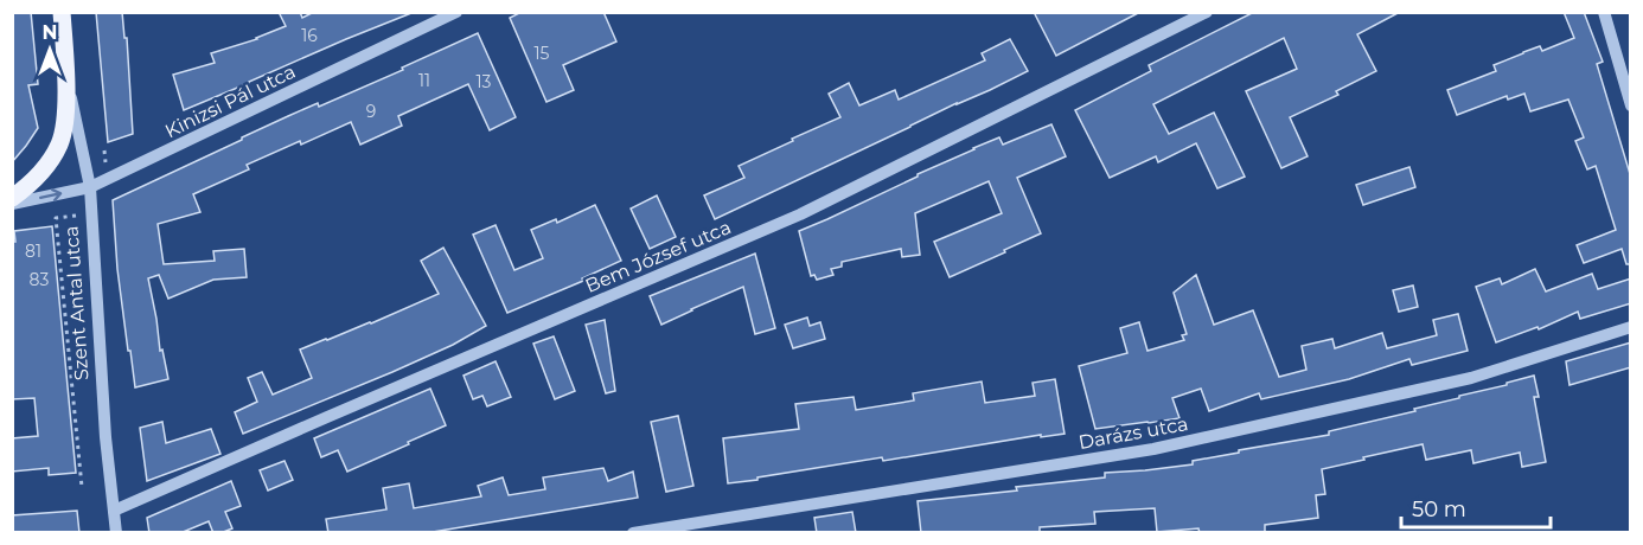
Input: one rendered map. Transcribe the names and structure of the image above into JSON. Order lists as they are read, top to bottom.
{
  "streets": {
    "main road": ["Szent Antal utca"],
    "street": ["Kinizsi Pál utca", "Bem József utca", "Darázs utca"]
  },
  "crossings": [
    ["Kinizsi Pál utca", "Szent Antal utca"],
    ["Bem József utca", "Szent Antal utca"]
  ],
  "house_numbers": [
    "16",
    "15",
    "11",
    "13",
    "9",
    "81",
    "83"
  ],
  "scale_bar": "50 m",
  "north": "top"
}
